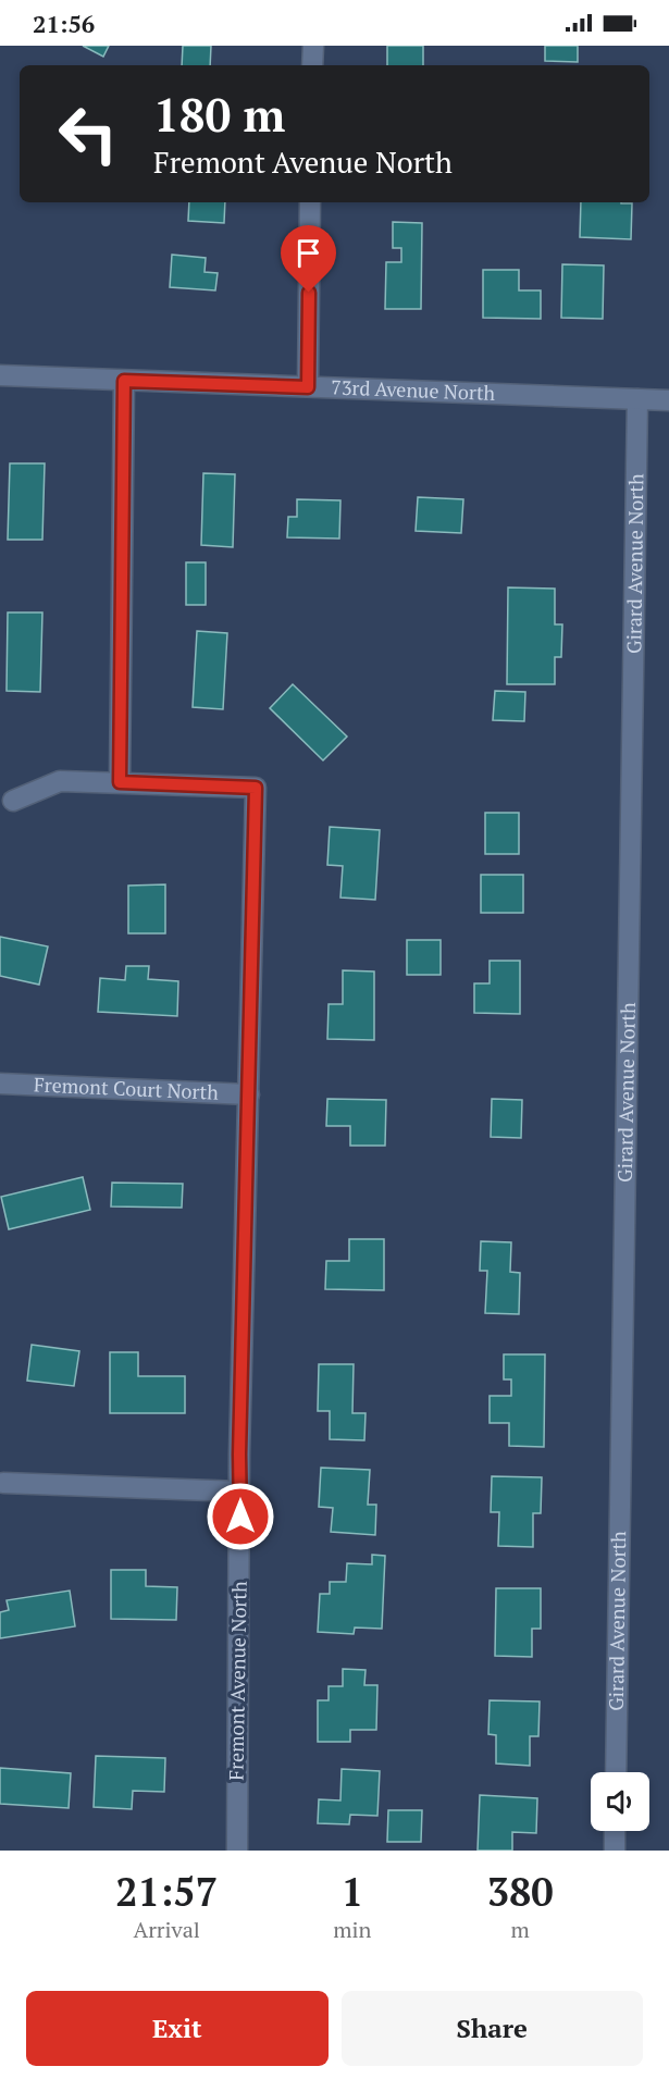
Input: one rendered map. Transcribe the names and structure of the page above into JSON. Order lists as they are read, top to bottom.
{
  "streets": {
    "street": [
      "73rd Avenue North",
      "Girard Avenue North",
      "Fremont Court North",
      "Fremont Avenue North"
    ]
  },
  "crossings": [
    ["73rd Avenue North", "Girard Avenue North"],
    ["Fremont Court North", "Fremont Avenue North"]
  ],
  "page": {
    "status": "21:56",
    "turn": ["180 m", "Fremont Avenue North"],
    "eta": [
      "21:57",
      "Arrival",
      "1",
      "min",
      "380",
      "m"
    ],
    "buttons": ["Exit", "Share"]
  }
}
